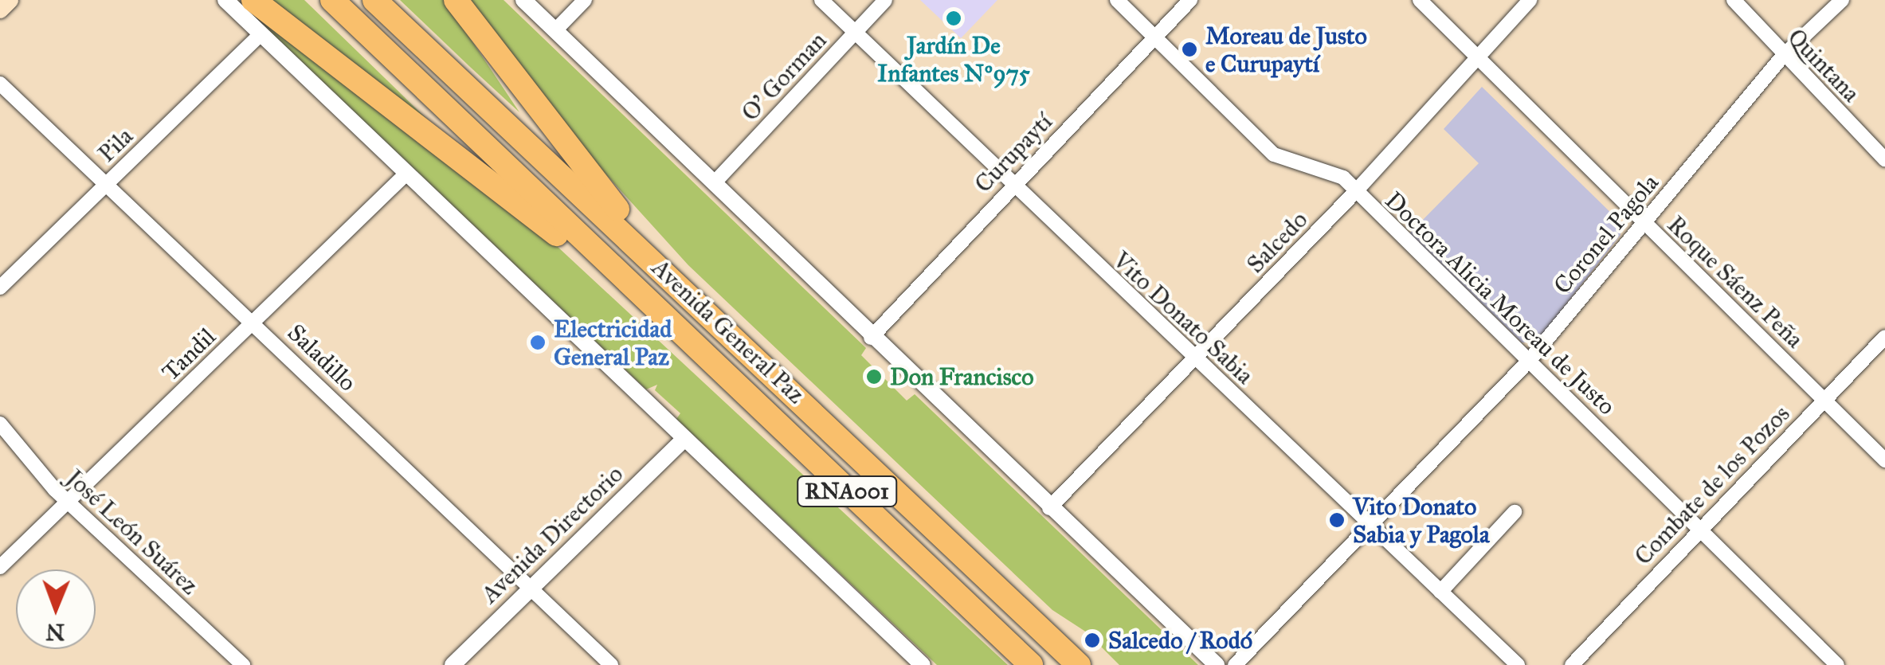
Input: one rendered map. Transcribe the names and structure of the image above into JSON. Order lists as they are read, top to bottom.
{
  "streets": {
    "highway": ["Avenida General Paz", "RNA001"],
    "street": [
      "Quintana",
      "O' Gorman",
      "Pila",
      "Curupaytí",
      "Coronel Pagola",
      "Salcedo",
      "Roque Sáenz Peña",
      "Doctora Alicia Moreau de Justo",
      "Vito Donato Sabia",
      "Tandil",
      "Saladillo",
      "Combate de los Pozos",
      "José León Suárez",
      "Avenida Directorio"
    ]
  },
  "crossings": [
    ["Quintana", "Coronel Pagola"],
    ["O' Gorman", "Vito Donato Sabia"],
    ["Pila", "Saladillo"],
    ["Curupaytí", "Doctora Alicia Moreau de Justo"],
    ["Curupaytí", "Vito Donato Sabia"],
    ["Coronel Pagola", "Roque Sáenz Peña"],
    ["Coronel Pagola", "Doctora Alicia Moreau de Justo"],
    ["Coronel Pagola", "Vito Donato Sabia"],
    ["Salcedo", "Roque Sáenz Peña"],
    ["Salcedo", "Doctora Alicia Moreau de Justo"],
    ["Salcedo", "Vito Donato Sabia"],
    ["Roque Sáenz Peña", "Combate de los Pozos"],
    ["Doctora Alicia Moreau de Justo", "Combate de los Pozos"],
    ["Tandil", "Saladillo"],
    ["Tandil", "José León Suárez"],
    ["Saladillo", "Avenida Directorio"]
  ],
  "places": [
    "Jardín De Infantes Nº975",
    "Moreau de Justo e Curupaytí",
    "Electricidad General Paz",
    "Don Francisco",
    "Vito Donato Sabia y Pagola",
    "Salcedo / Rodó"
  ],
  "north": "bottom"
}
